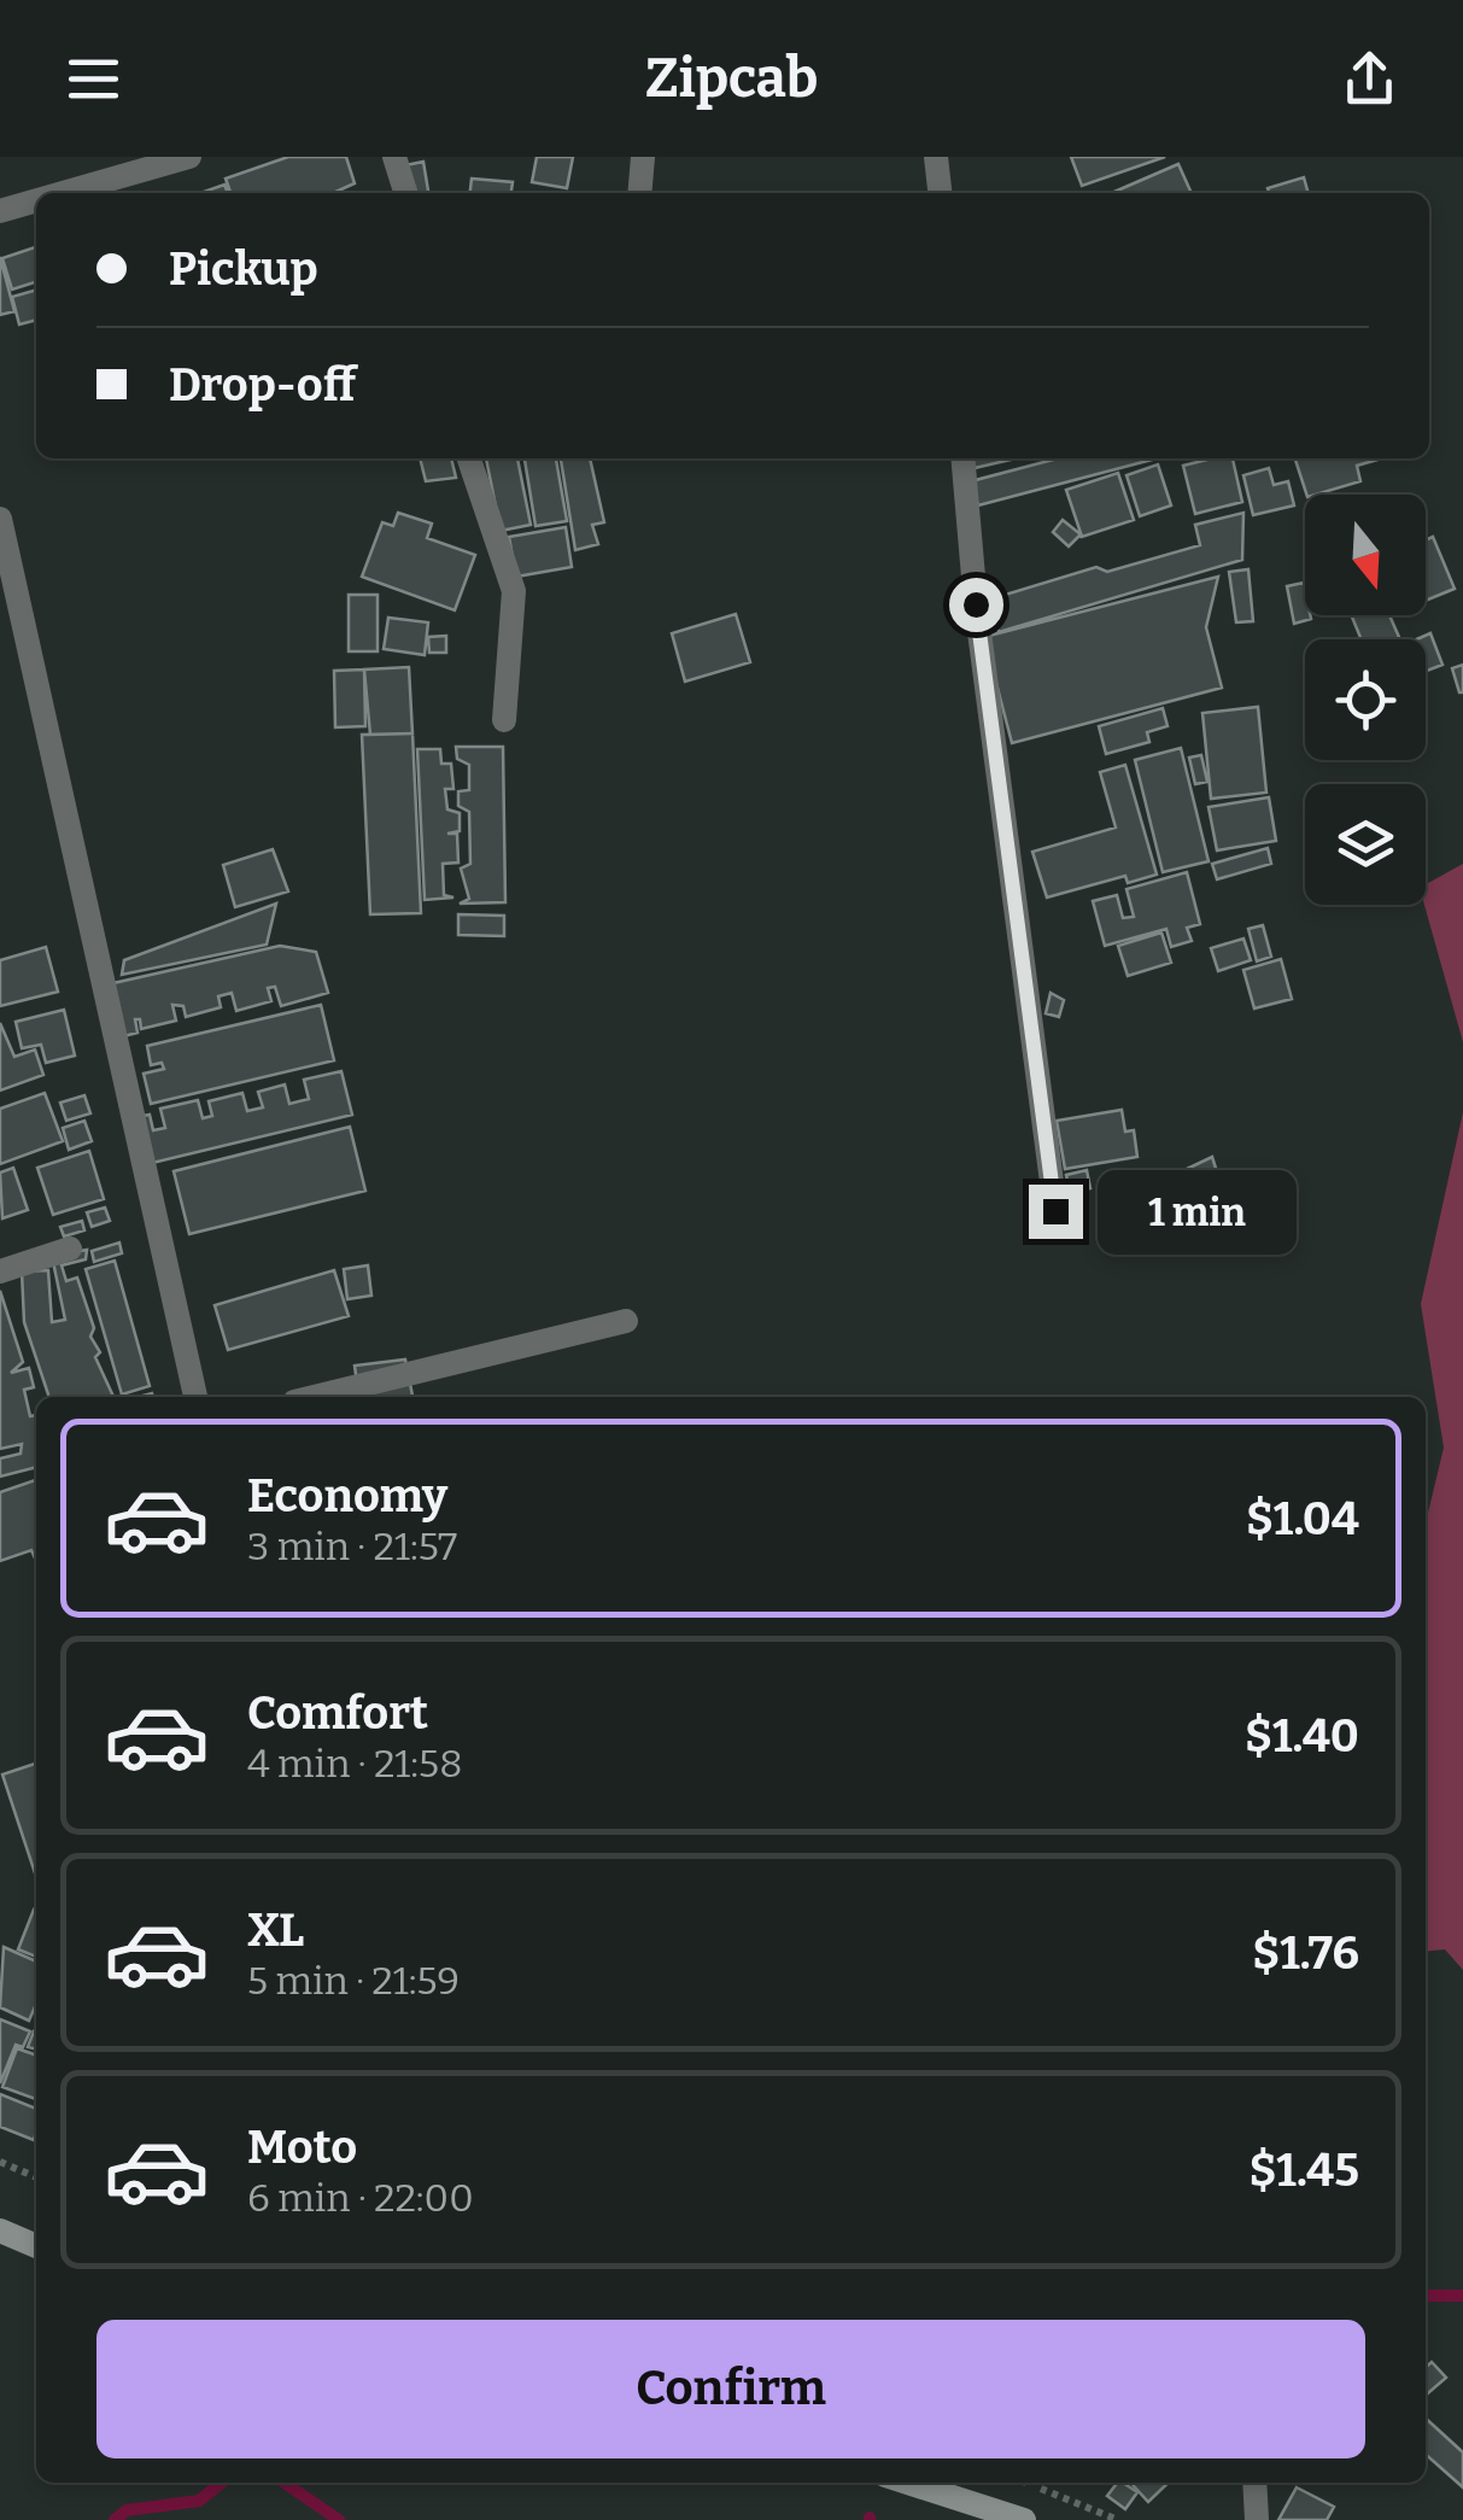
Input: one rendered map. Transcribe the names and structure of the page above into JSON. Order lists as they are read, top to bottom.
{
  "north": "bottom",
  "page": {
    "header": "Zipcab",
    "banner": ["Pickup", "Drop-off"],
    "bubble": "1 min",
    "list": [
      {
        "name": "Economy",
        "note": "3 min · 21:57",
        "value": "$1.04"
      },
      {
        "name": "Comfort",
        "note": "4 min · 21:58",
        "value": "$1.40"
      },
      {
        "name": "XL",
        "note": "5 min · 21:59",
        "value": "$1.76"
      },
      {
        "name": "Moto",
        "note": "6 min · 22:00",
        "value": "$1.45"
      }
    ],
    "buttons": "Confirm"
  }
}
